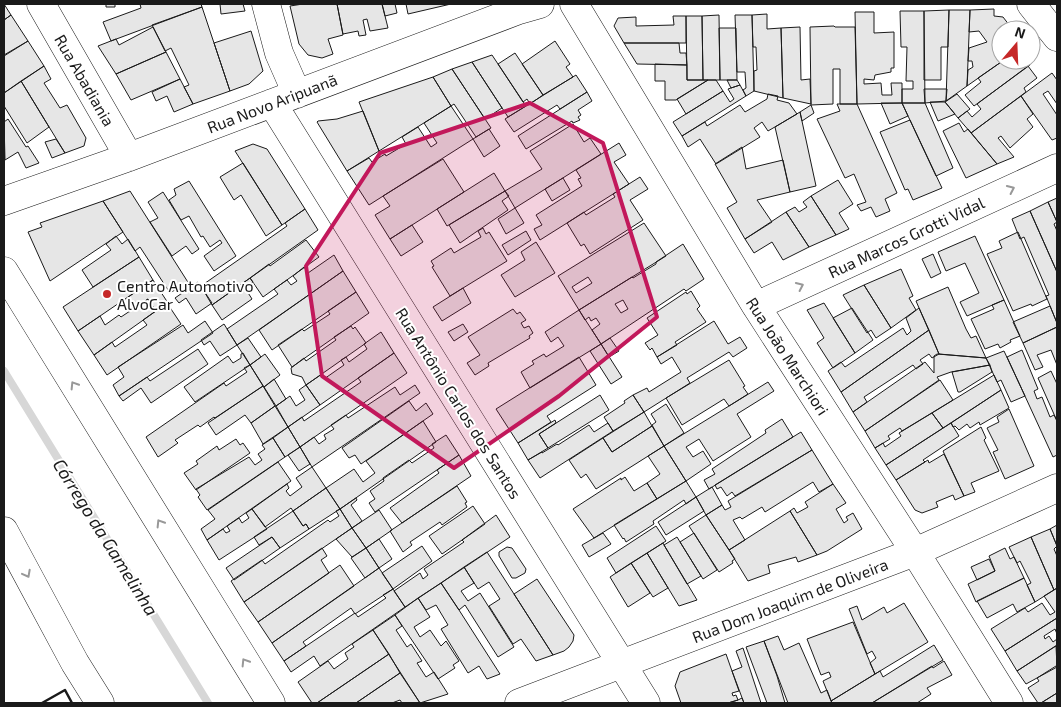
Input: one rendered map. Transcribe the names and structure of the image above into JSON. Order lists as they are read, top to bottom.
{
  "streets": {
    "street": [
      "Rua Abadiania",
      "Rua Novo Aripuanã",
      "Rua Marcos Grotti Vidal",
      "Rua João Marchiori",
      "Rua Antônio Carlos dos Santos",
      "Rua Dom Joaquim de Oliveira"
    ]
  },
  "crossings": [
    ["Rua Abadiania", "Rua Novo Aripuanã"],
    ["Rua Novo Aripuanã", "Rua Antônio Carlos dos Santos"],
    ["Rua Marcos Grotti Vidal", "Rua João Marchiori"],
    ["Rua João Marchiori", "Rua Dom Joaquim de Oliveira"],
    ["Rua Antônio Carlos dos Santos", "Rua Dom Joaquim de Oliveira"]
  ],
  "one_way": ["Rua Marcos Grotti Vidal"],
  "water": ["Córrego da Gamelinha"],
  "places": ["Centro Automotivo AlvoCar"],
  "north": "top"
}
